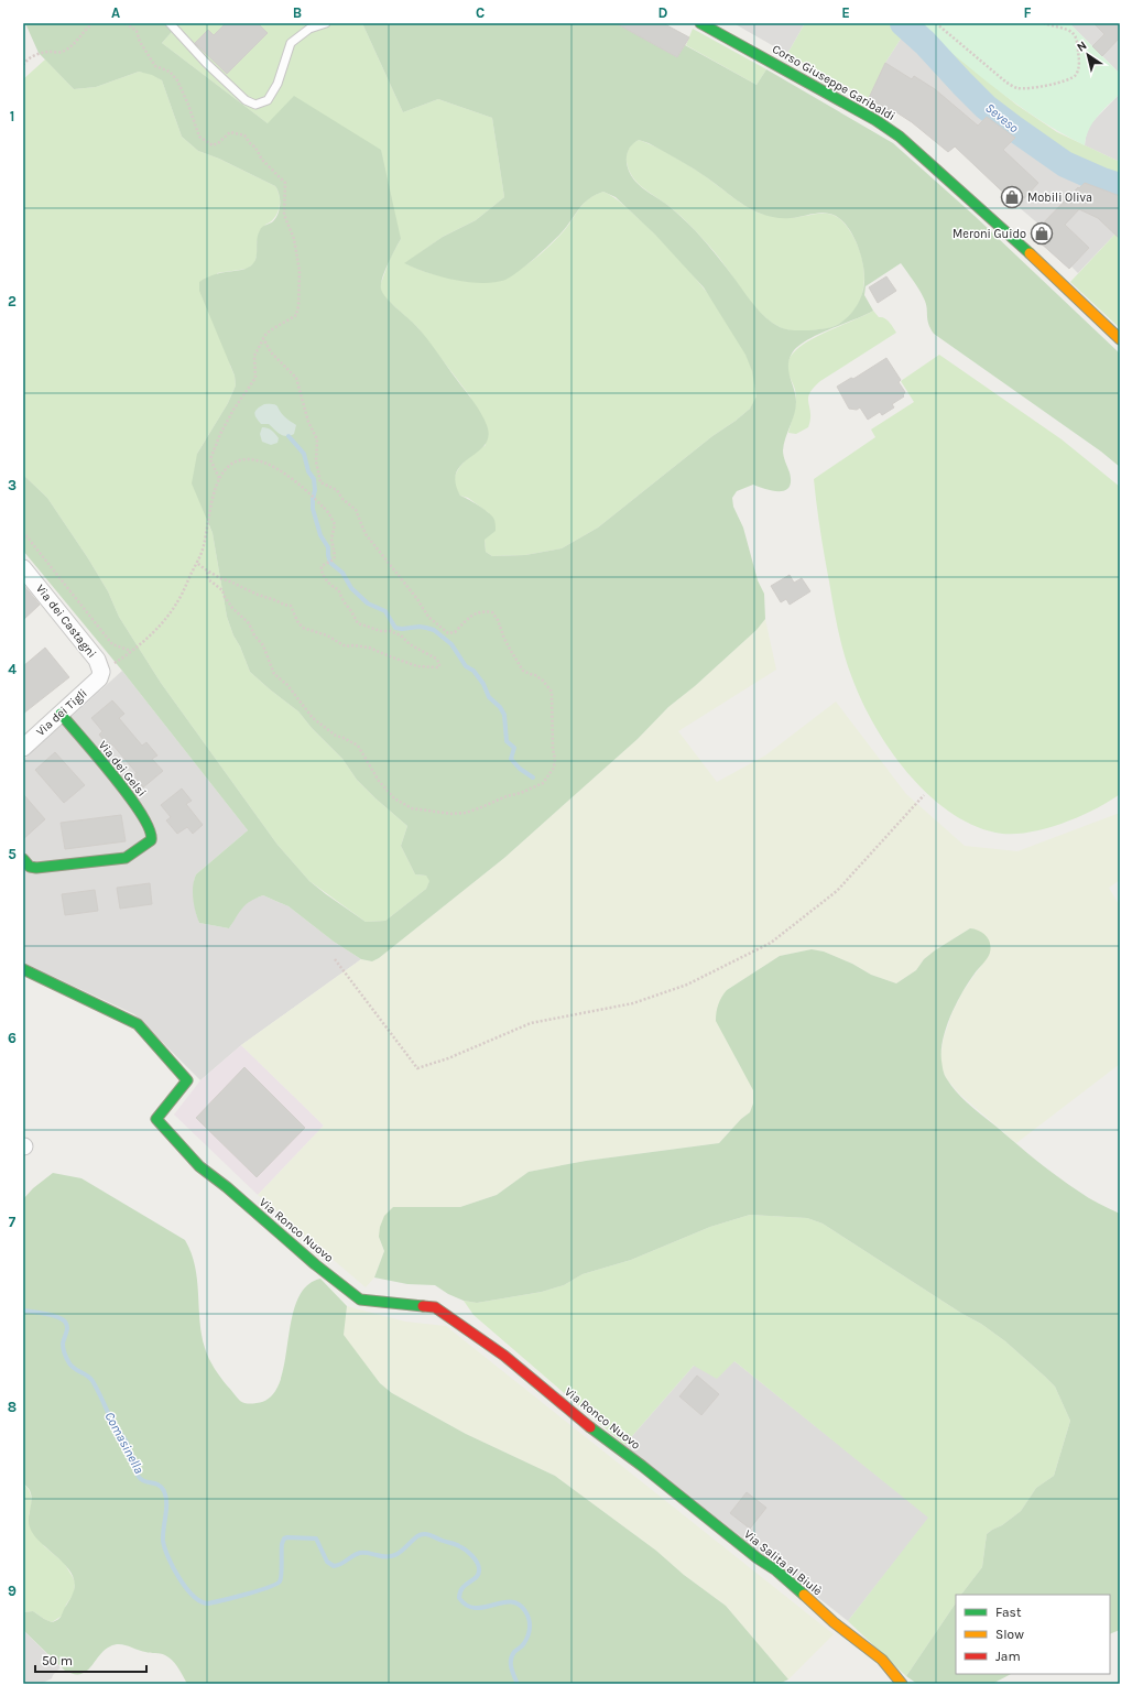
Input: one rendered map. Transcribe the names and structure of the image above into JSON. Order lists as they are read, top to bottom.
{
  "streets": {
    "street": [
      "Corso Giuseppe Garibaldi",
      "Via dei Castagni",
      "Via dei Tigli",
      "Via dei Gelsi",
      "Via Ronco Nuovo",
      "Via Salita al Biulè"
    ]
  },
  "crossings": [
    ["Via dei Castagni", "Via dei Tigli"],
    ["Via dei Tigli", "Via dei Gelsi"],
    ["Via Ronco Nuovo", "Via Salita al Biulè"]
  ],
  "water": ["Seveso", "Comasinella"],
  "places": {
    "shop": ["Mobili Oliva", "Meroni Guido"]
  },
  "legend": ["Fast", "Slow", "Jam"],
  "scale_bar": "50 m",
  "north": "top left",
  "grid": {
    "columns": [
      "A",
      "B",
      "C",
      "D",
      "E",
      "F"
    ],
    "rows": [
      "1",
      "2",
      "3",
      "4",
      "5",
      "6",
      "7",
      "8",
      "9"
    ]
  }
}
